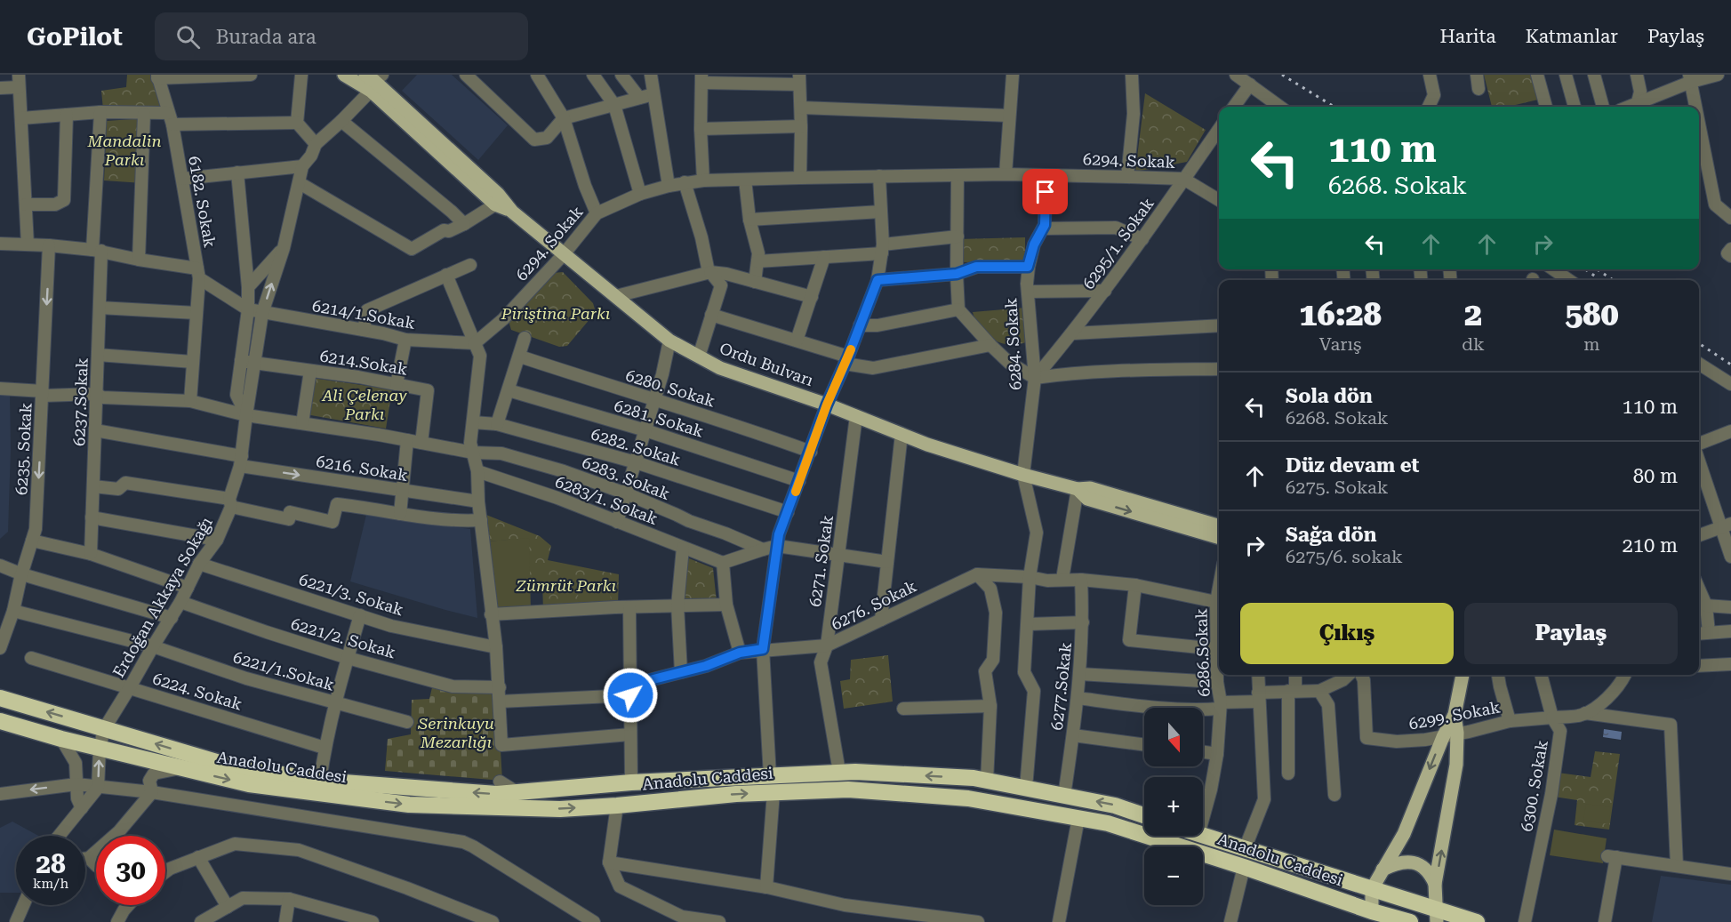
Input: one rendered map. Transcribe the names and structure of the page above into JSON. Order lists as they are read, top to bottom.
{
  "streets": {
    "highway": ["Anadolu Caddesi"],
    "main road": ["Ordu Bulvarı"],
    "street": [
      "6294. Sokak",
      "6182. Sokak",
      "6295/1. Sokak",
      "6214/1.Sokak",
      "6284. Sokak",
      "6214.Sokak",
      "6280. Sokak",
      "6237.Sokak",
      "6281. Sokak",
      "6282. Sokak",
      "6235. Sokak",
      "6216. Sokak",
      "6283. Sokak",
      "6283/1. Sokak",
      "6271. Sokak",
      "6221/3. Sokak",
      "Erdoğan Akkaya Sokağı",
      "6276. Sokak",
      "6221/2. Sokak",
      "6286.Sokak",
      "6221/1.Sokak",
      "6277.Sokak",
      "6224. Sokak",
      "6299. Sokak",
      "6300. Sokak"
    ]
  },
  "crossings": [
    ["6294. Sokak", "6295/1. Sokak"],
    ["6294. Sokak", "6214/1.Sokak"],
    ["6294. Sokak", "6284. Sokak"],
    ["6294. Sokak", "Ordu Bulvarı"],
    ["6182. Sokak", "6283. Sokak"],
    ["6295/1. Sokak", "6284. Sokak"],
    ["6214/1.Sokak", "Erdoğan Akkaya Sokağı"],
    ["6284. Sokak", "Ordu Bulvarı"],
    ["6284. Sokak", "6276. Sokak"],
    ["6284. Sokak", "Anadolu Caddesi"],
    ["6214.Sokak", "6283. Sokak"],
    ["6214.Sokak", "Erdoğan Akkaya Sokağı"],
    ["Ordu Bulvarı", "6271. Sokak"],
    ["Ordu Bulvarı", "Erdoğan Akkaya Sokağı"],
    ["6237.Sokak", "6216. Sokak"],
    ["6237.Sokak", "6283. Sokak"],
    ["6235. Sokak", "6283. Sokak"],
    ["6235. Sokak", "6221/1.Sokak"],
    ["6216. Sokak", "Erdoğan Akkaya Sokağı"],
    ["6283. Sokak", "Erdoğan Akkaya Sokağı"],
    ["6271. Sokak", "6276. Sokak"],
    ["6271. Sokak", "Anadolu Caddesi"],
    ["6221/3. Sokak", "Erdoğan Akkaya Sokağı"],
    ["Erdoğan Akkaya Sokağı", "6221/2. Sokak"],
    ["Erdoğan Akkaya Sokağı", "6221/1.Sokak"],
    ["Erdoğan Akkaya Sokağı", "6224. Sokak"],
    ["Erdoğan Akkaya Sokağı", "Anadolu Caddesi"],
    ["6276. Sokak", "6277.Sokak"],
    ["6277.Sokak", "Anadolu Caddesi"],
    ["6299. Sokak", "6300. Sokak"]
  ],
  "one_way": ["6235. Sokak", "6216. Sokak"],
  "parks": [
    "Mandalin Parkı",
    "Piriştina Parkı",
    "Ali Çelenay Parkı",
    "Zümrüt Parkı",
    "Serinkuyu Mezarlığı"
  ],
  "north": "bottom",
  "page": {
    "header": "GoPilot",
    "search": "Burada ara",
    "nav": ["Harita", "Katmanlar", "Paylaş"],
    "turn": ["110 m", "6268. Sokak"],
    "eta": [
      "16:28",
      "Varış",
      "2",
      "dk",
      "580",
      "m"
    ],
    "list": [
      {
        "name": "Sola dön",
        "note": "6268. Sokak",
        "value": "110 m"
      },
      {
        "name": "Düz devam et",
        "note": "6275. Sokak",
        "value": "80 m"
      },
      {
        "name": "Sağa dön",
        "note": "6275/6. sokak",
        "value": "210 m"
      }
    ],
    "buttons": ["Çıkış", "Paylaş"],
    "map_buttons": ["+", "−"],
    "speed": "28 km/h",
    "limit": "30"
  }
}
